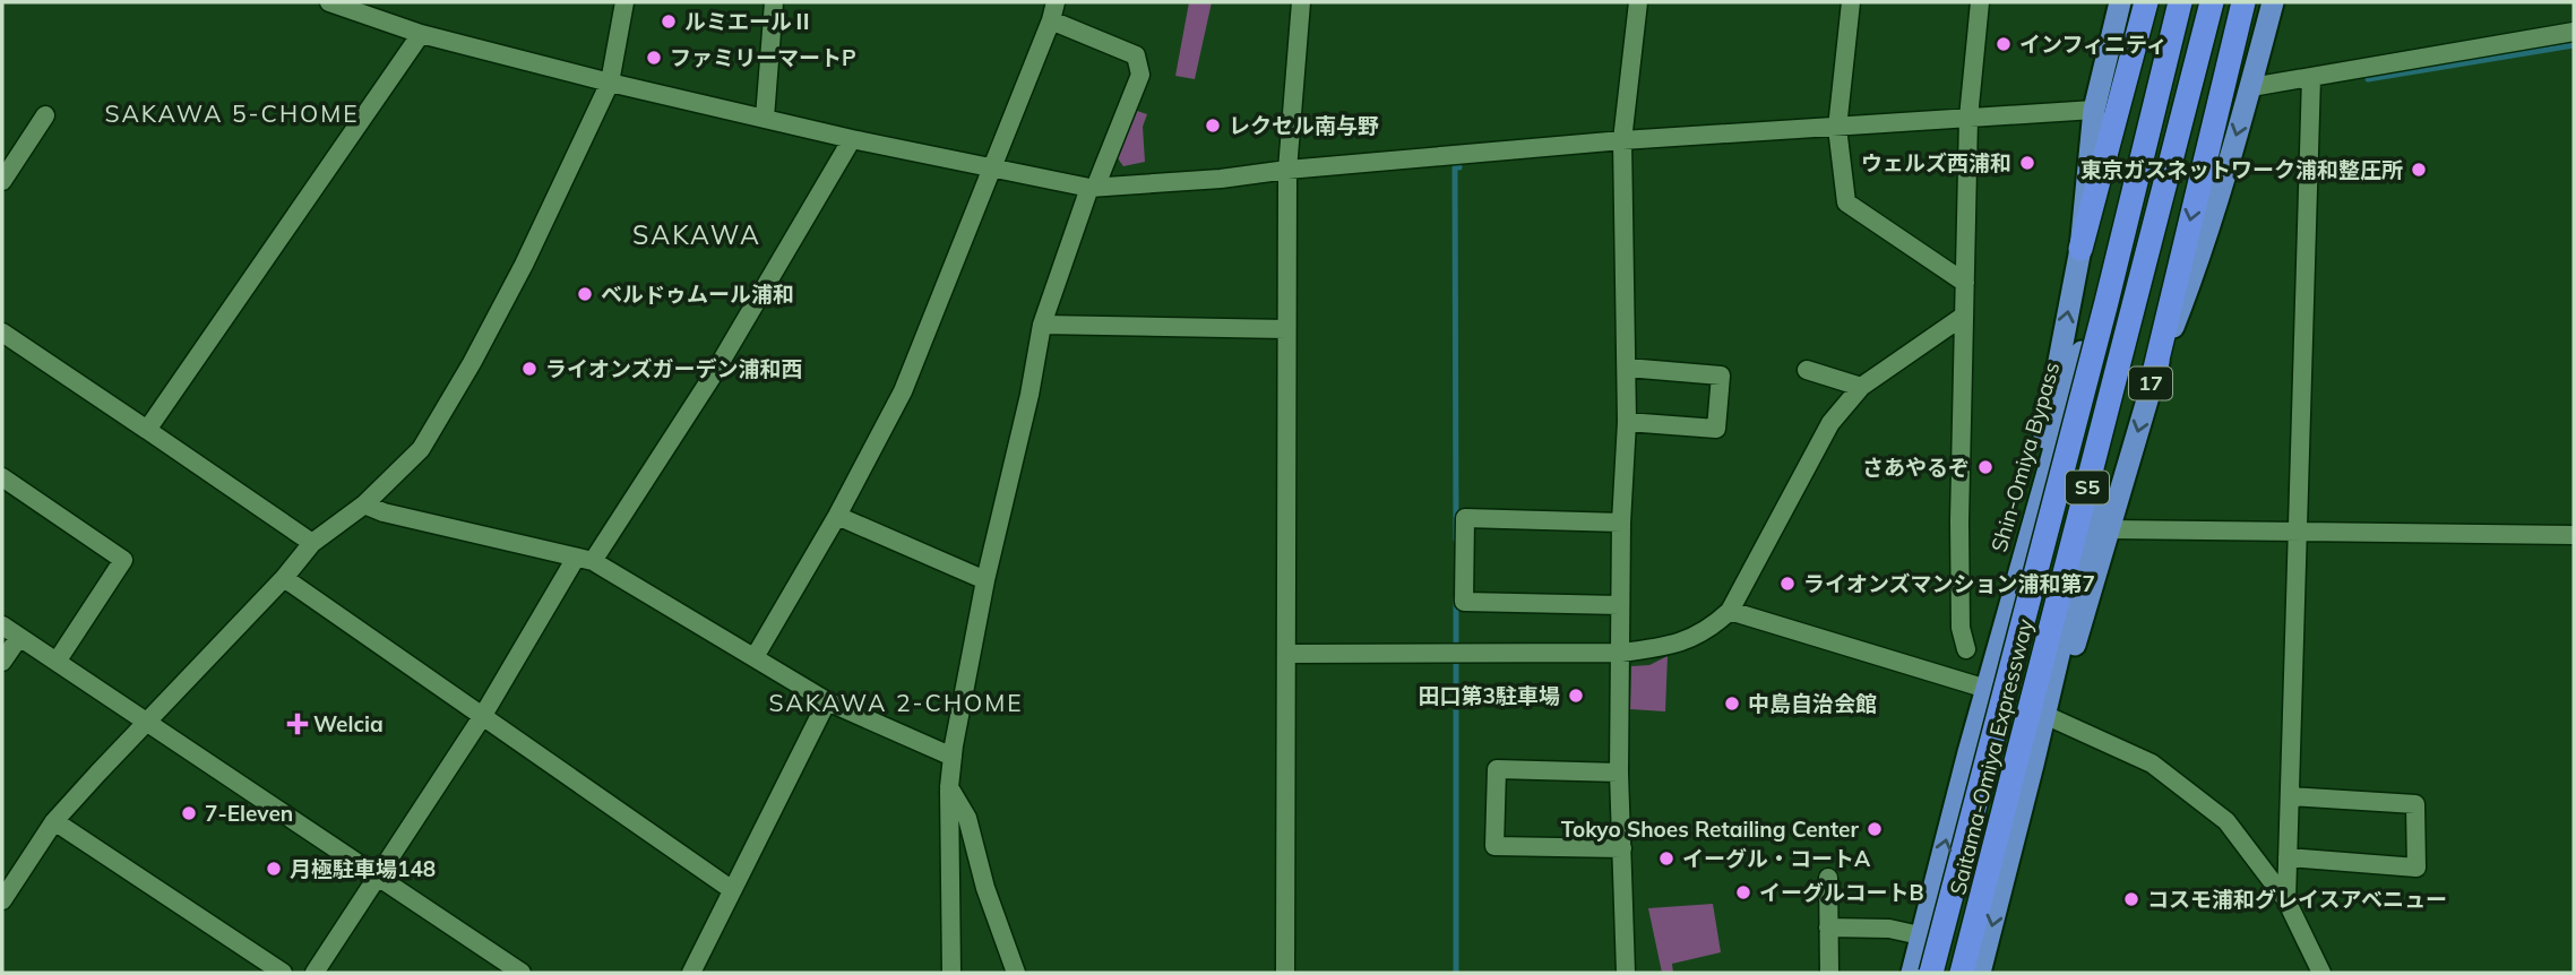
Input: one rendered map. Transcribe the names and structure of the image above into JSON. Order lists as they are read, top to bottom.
{
  "streets": {
    "highway": [
      "17",
      "Shin-Omiya Bypass",
      "S5",
      "Saitama-Omiya Expressway"
    ]
  },
  "crossings": [
    ["17", "Saitama-Omiya Expressway"],
    ["Shin-Omiya Bypass", "Saitama-Omiya Expressway"]
  ],
  "districts": ["SAKAWA 5-CHOME", "SAKAWA", "SAKAWA 2-CHOME"],
  "places": {
    "other": [
      "ルミエールⅡ",
      "インフィニティ",
      "ファミリーマートP",
      "レクセル南与野",
      "ウェルズ西浦和",
      "東京ガスネットワーク浦和整圧所",
      "ベルドゥムール浦和",
      "ライオンズガーデン浦和西",
      "さあやるぞ",
      "ライオンズマンション浦和第7",
      "田口第3駐車場",
      "中島自治会館",
      "7-Eleven",
      "Tokyo Shoes Retailing Center",
      "イーグル・コートA",
      "月極駐車場148",
      "イーグルコートB",
      "コスモ浦和グレイスアベニュー"
    ],
    "health": ["Welcia"]
  }
}
